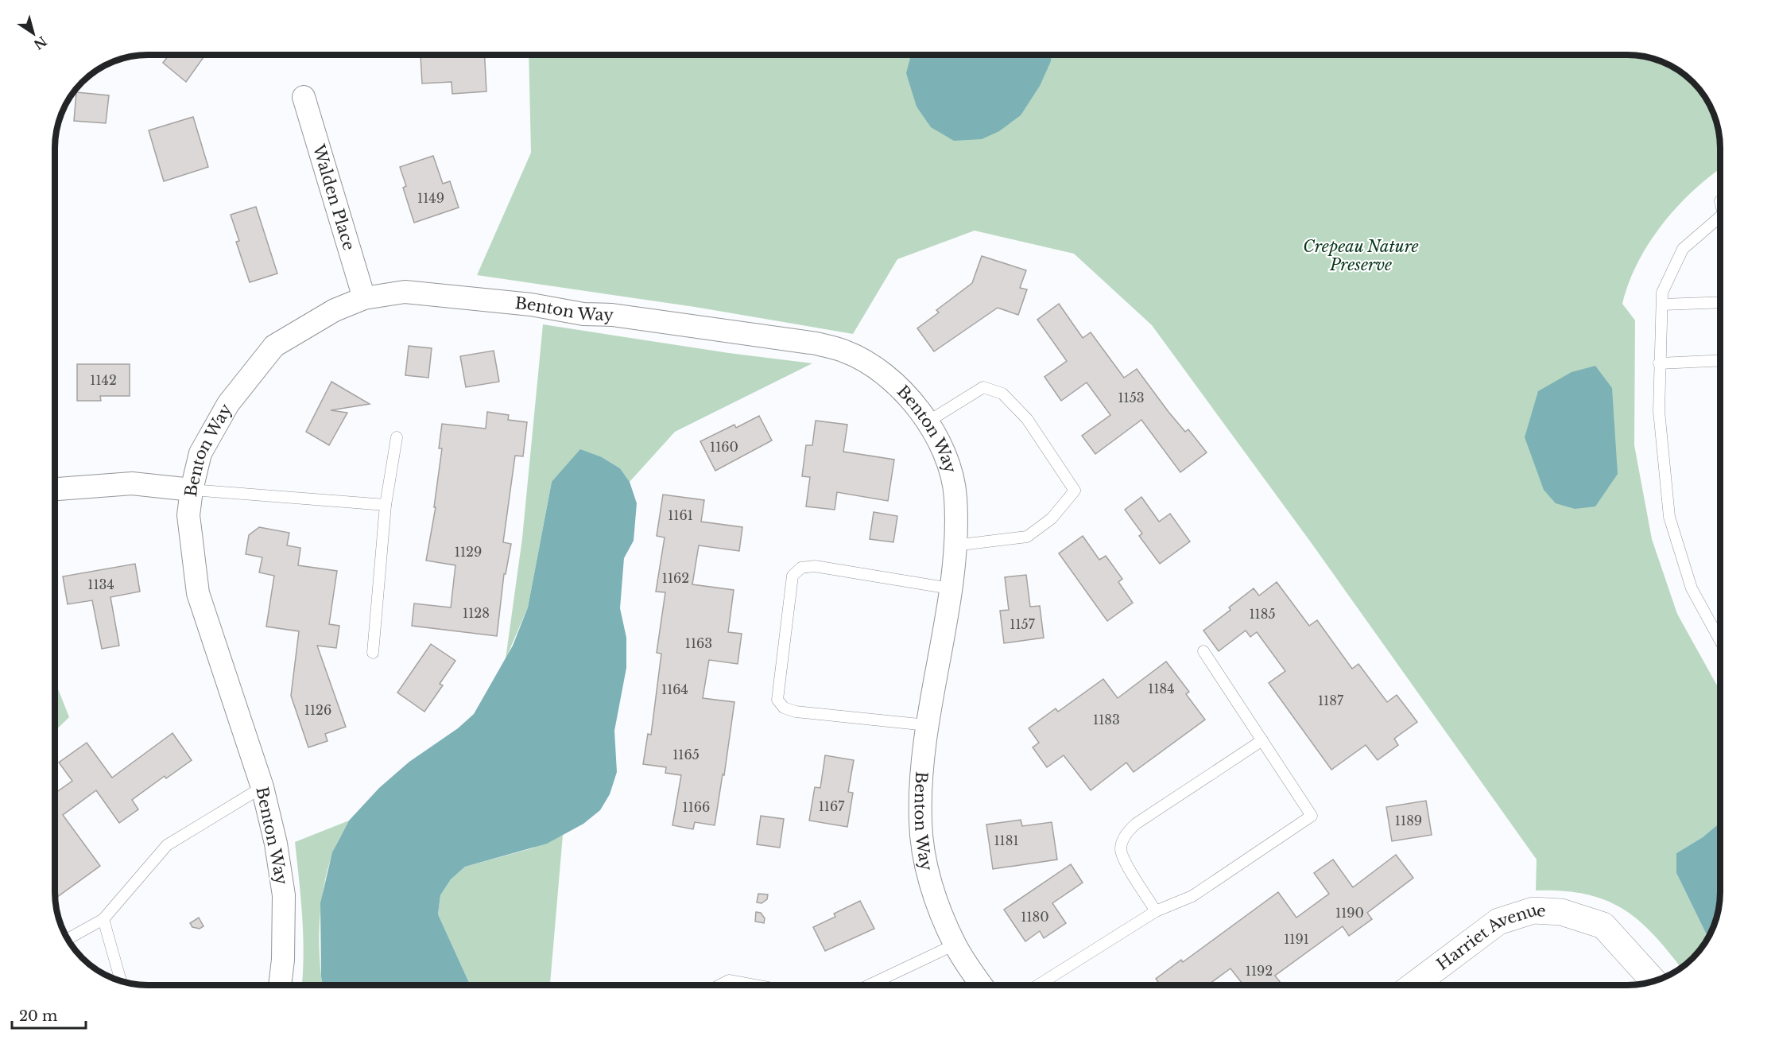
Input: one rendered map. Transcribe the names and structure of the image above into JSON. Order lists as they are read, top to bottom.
{
  "streets": {
    "street": ["Walden Place", "Benton Way", "Harriet Avenue"]
  },
  "crossings": [
    ["Walden Place", "Benton Way"]
  ],
  "parks": ["Crepeau Nature Preserve"],
  "house_numbers": [
    "1149",
    "1142",
    "1153",
    "1160",
    "1161",
    "1129",
    "1162",
    "1134",
    "1128",
    "1185",
    "1157",
    "1163",
    "1184",
    "1164",
    "1187",
    "1126",
    "1183",
    "1165",
    "1167",
    "1166",
    "1189",
    "1181",
    "1190",
    "1180",
    "1191",
    "1192"
  ],
  "scale_bar": "20 m",
  "north": "bottom right"
}
